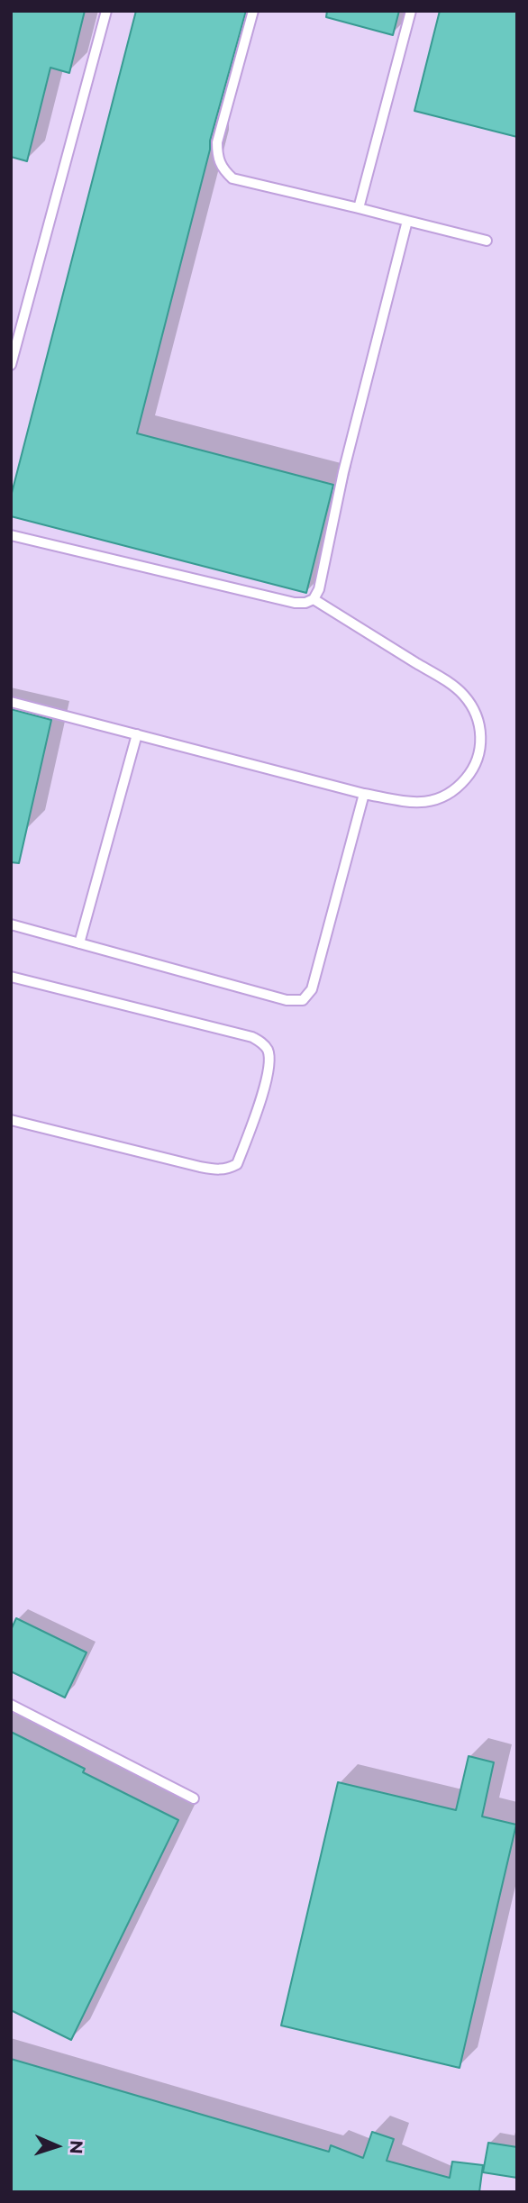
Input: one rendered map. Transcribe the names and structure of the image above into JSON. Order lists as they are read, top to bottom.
{
  "north": "right"
}
